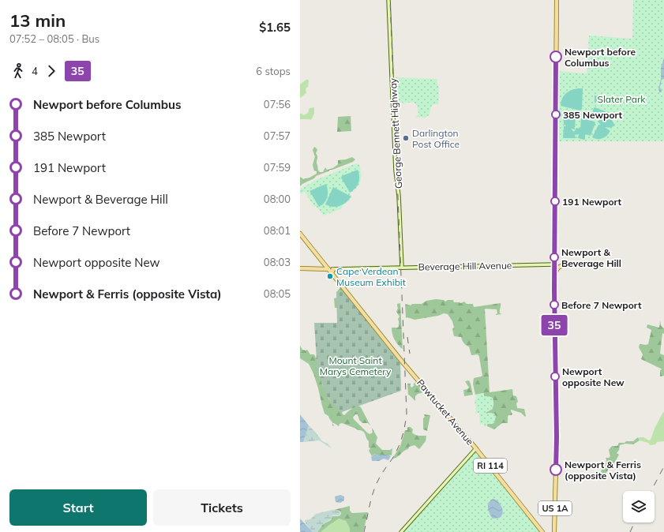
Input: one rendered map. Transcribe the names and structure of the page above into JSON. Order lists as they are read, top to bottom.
{
  "streets": {
    "main road": [
      "George Bennett Highway",
      "Beverage Hill Avenue",
      "Pawtucket Avenue",
      "RI 114",
      "US 1A"
    ]
  },
  "crossings": [
    ["George Bennett Highway", "Beverage Hill Avenue"],
    ["Beverage Hill Avenue", "RI 114"],
    ["Beverage Hill Avenue", "US 1A"],
    ["Pawtucket Avenue", "RI 114"]
  ],
  "parks": ["Slater Park", "Mount Saint Marys Cemetery"],
  "places": [
    "Newport before Columbus",
    "385 Newport",
    "Darlington Post Office",
    "191 Newport",
    "Newport & Beverage Hill",
    "Cape Verdean Museum Exhibit",
    "Before 7 Newport",
    "Newport opposite New",
    "Newport & Ferris (opposite Vista)"
  ],
  "lines": ["bus line 35"],
  "page": {
    "heading": ["13 min", "07:52 – 08:05 · Bus", "$1.65"],
    "on_map": "35",
    "legs": ["4", "35", "6 stops"],
    "list": [
      {
        "name": "Newport before Columbus",
        "value": "07:56"
      },
      {
        "name": "385 Newport",
        "value": "07:57"
      },
      {
        "name": "191 Newport",
        "value": "07:59"
      },
      {
        "name": "Newport & Beverage Hill",
        "value": "08:00"
      },
      {
        "name": "Before 7 Newport",
        "value": "08:01"
      },
      {
        "name": "Newport opposite New",
        "value": "08:03"
      },
      {
        "name": "Newport & Ferris (opposite Vista)",
        "value": "08:05"
      }
    ],
    "buttons": ["Start", "Tickets"]
  }
}
